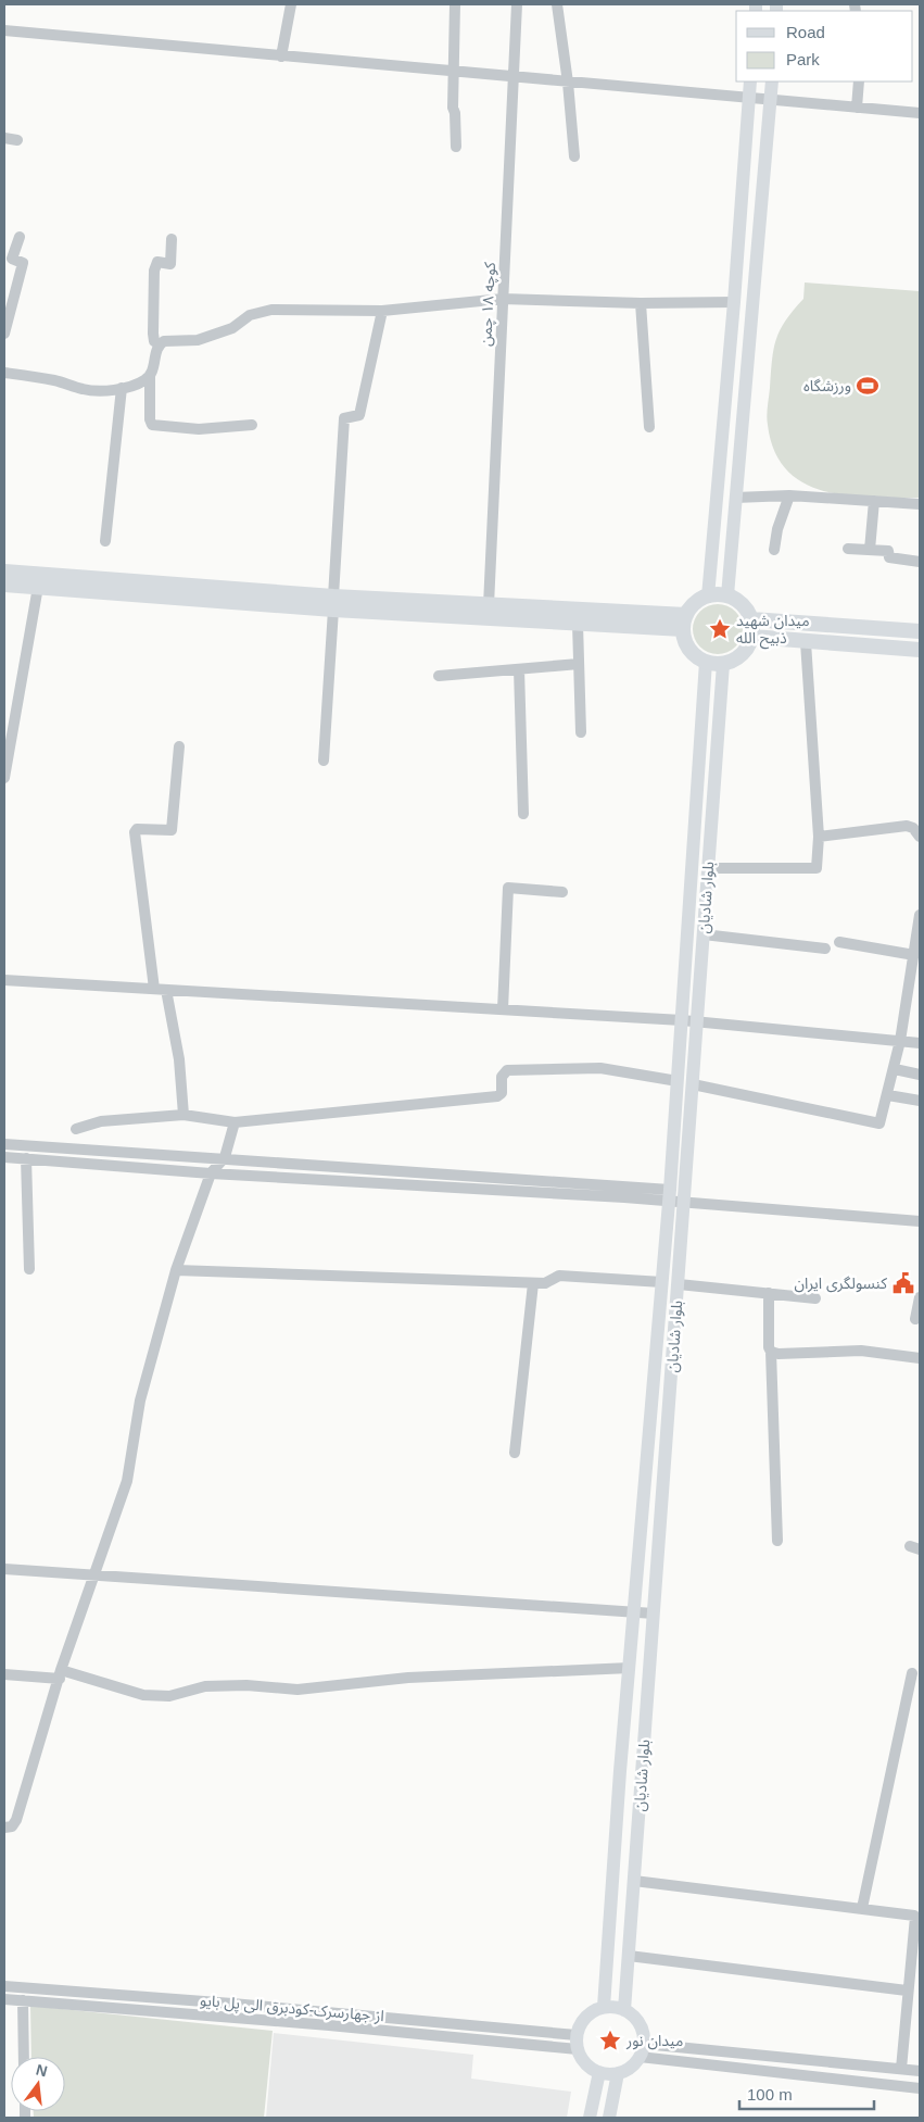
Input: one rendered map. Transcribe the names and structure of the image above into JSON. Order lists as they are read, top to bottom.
{
  "streets": {
    "main road": ["بلوار شادیان"],
    "street": ["كوچه ١٨ چمن", "از جهارسرک-کودبرق الی پل بایو"]
  },
  "crossings": [
    ["بلوار شادیان", "از جهارسرک-کودبرق الی پل بایو"]
  ],
  "places": {
    "sports": ["ورزشگاه"],
    "place": ["میدان شهید ذبیح الله", "میدان نور"],
    "public building": ["کنسولگری ایران"]
  },
  "legend": ["Road", "Park"],
  "scale_bar": "100 m",
  "north": "top"
}
